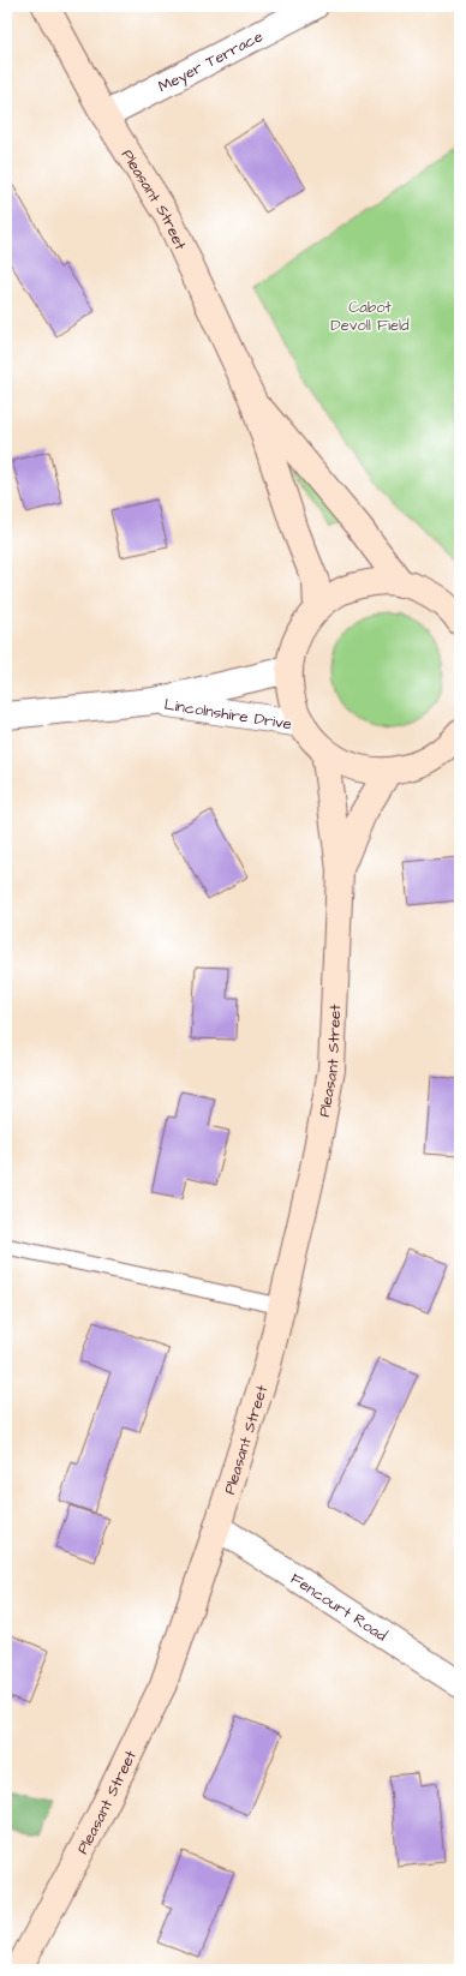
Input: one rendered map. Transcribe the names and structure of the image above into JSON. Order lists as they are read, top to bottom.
{
  "streets": {
    "main road": ["Pleasant Street"],
    "street": ["Meyer Terrace", "Lincolnshire Drive", "Fencourt Road"]
  },
  "crossings": [
    ["Meyer Terrace", "Pleasant Street"],
    ["Pleasant Street", "Fencourt Road"]
  ],
  "parks": ["Cabot Devoll Field"]
}
